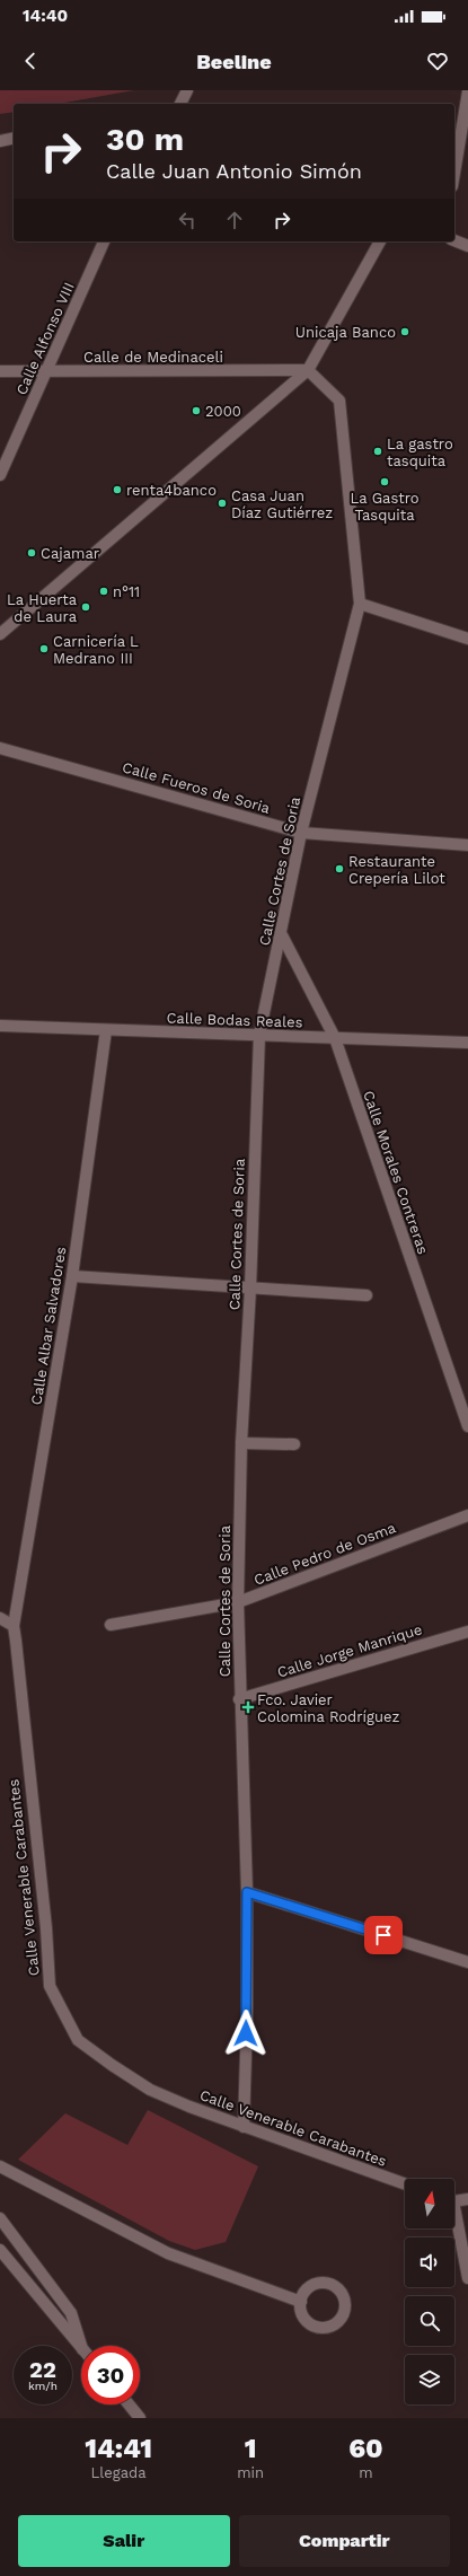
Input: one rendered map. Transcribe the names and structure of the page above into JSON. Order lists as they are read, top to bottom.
{
  "streets": {
    "street": [
      "Calle Alfonso VIII",
      "Calle de Medinaceli",
      "Calle Fueros de Soria",
      "Calle Cortes de Soria",
      "Calle Bodas Reales",
      "Calle Morales Contreras",
      "Calle Albar Salvadores",
      "Calle Pedro de Osma",
      "Calle Jorge Manrique",
      "Calle Venerable Carabantes"
    ]
  },
  "crossings": [
    ["Calle Alfonso VIII", "Calle de Medinaceli"],
    ["Calle de Medinaceli", "Calle Cortes de Soria"],
    ["Calle Fueros de Soria", "Calle Cortes de Soria"],
    ["Calle Cortes de Soria", "Calle Bodas Reales"],
    ["Calle Cortes de Soria", "Calle Morales Contreras"],
    ["Calle Cortes de Soria", "Calle Pedro de Osma"],
    ["Calle Cortes de Soria", "Calle Jorge Manrique"],
    ["Calle Cortes de Soria", "Calle Venerable Carabantes"],
    ["Calle Bodas Reales", "Calle Morales Contreras"],
    ["Calle Bodas Reales", "Calle Albar Salvadores"],
    ["Calle Albar Salvadores", "Calle Venerable Carabantes"]
  ],
  "places": {
    "other": [
      "Unicaja Banco",
      "2000",
      "La gastro tasquita",
      "La Gastro Tasquita",
      "renta4banco",
      "Casa Juan Díaz Gutiérrez",
      "Cajamar",
      "n°11",
      "La Huerta de Laura",
      "Carnicería L Medrano III",
      "Restaurante Crepería Lilot"
    ],
    "health": ["Fco. Javier Colomina Rodríguez"]
  },
  "north": "top",
  "page": {
    "status": "14:40",
    "header": "Beeline",
    "turn": ["30 m", "Calle Juan Antonio Simón"],
    "speed": "22 km/h",
    "limit": "30",
    "eta": [
      "14:41",
      "Llegada",
      "1",
      "min",
      "60",
      "m"
    ],
    "buttons": ["Salir", "Compartir"]
  }
}
